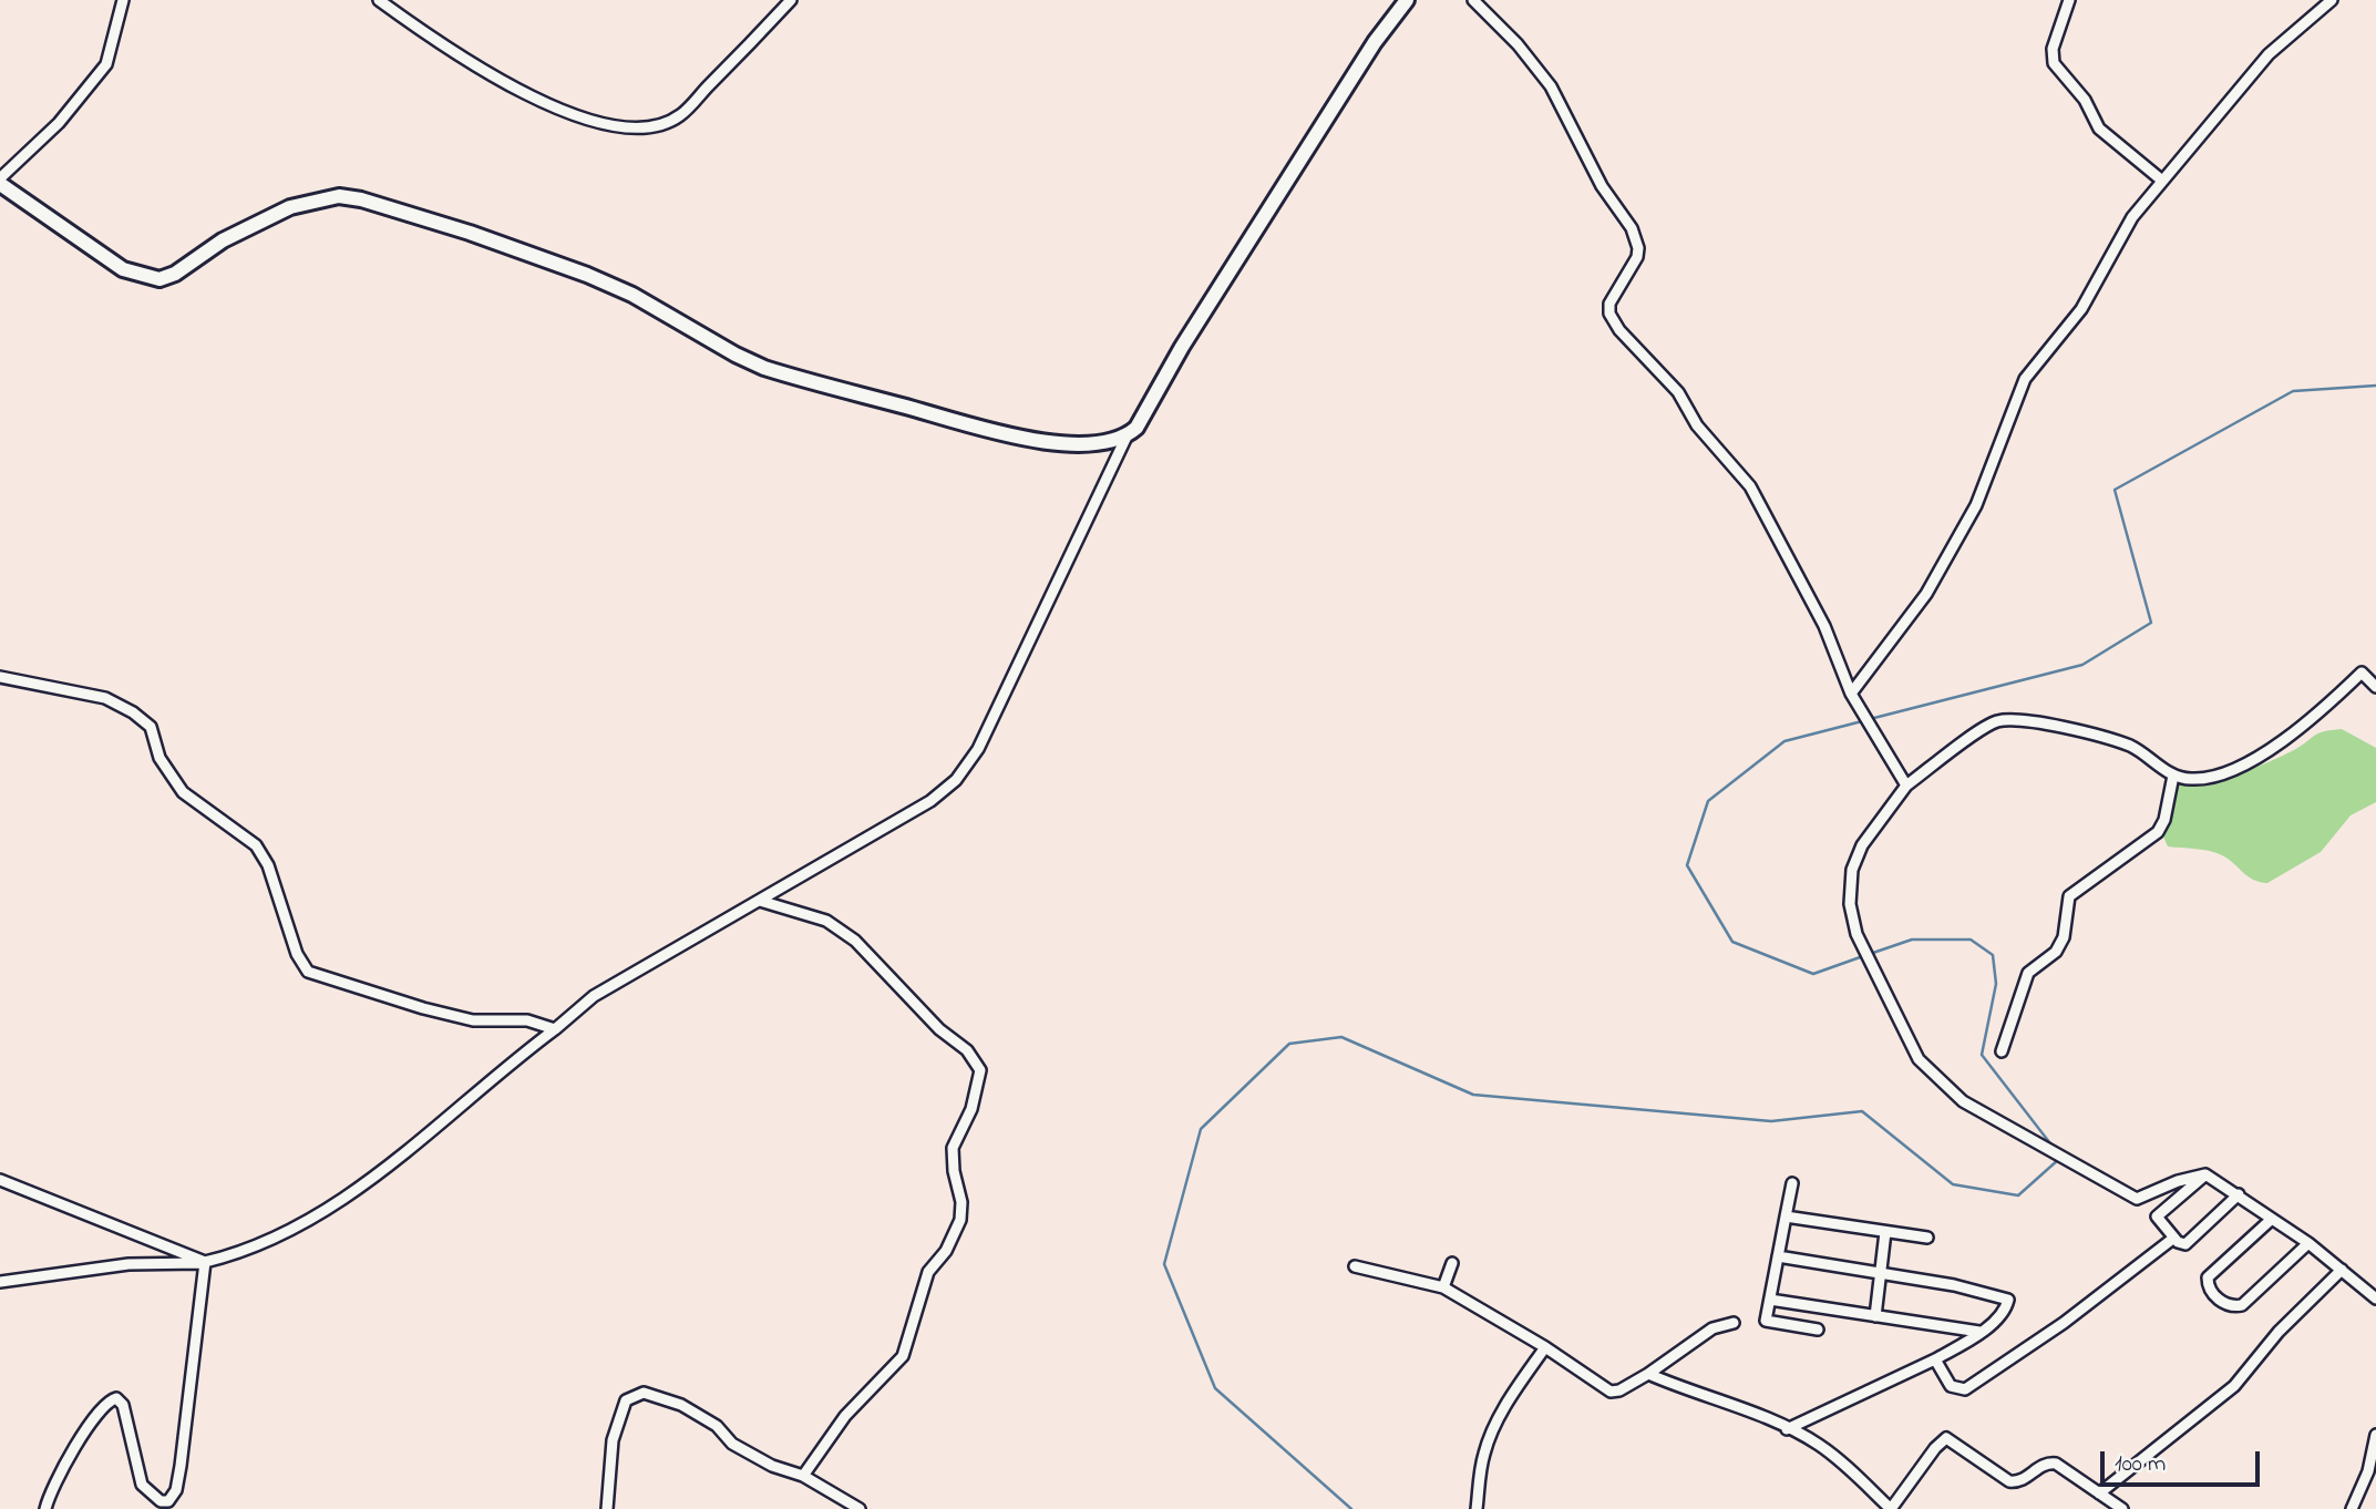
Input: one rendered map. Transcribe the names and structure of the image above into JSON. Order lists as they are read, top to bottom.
{
  "scale_bar": "100 m"
}
